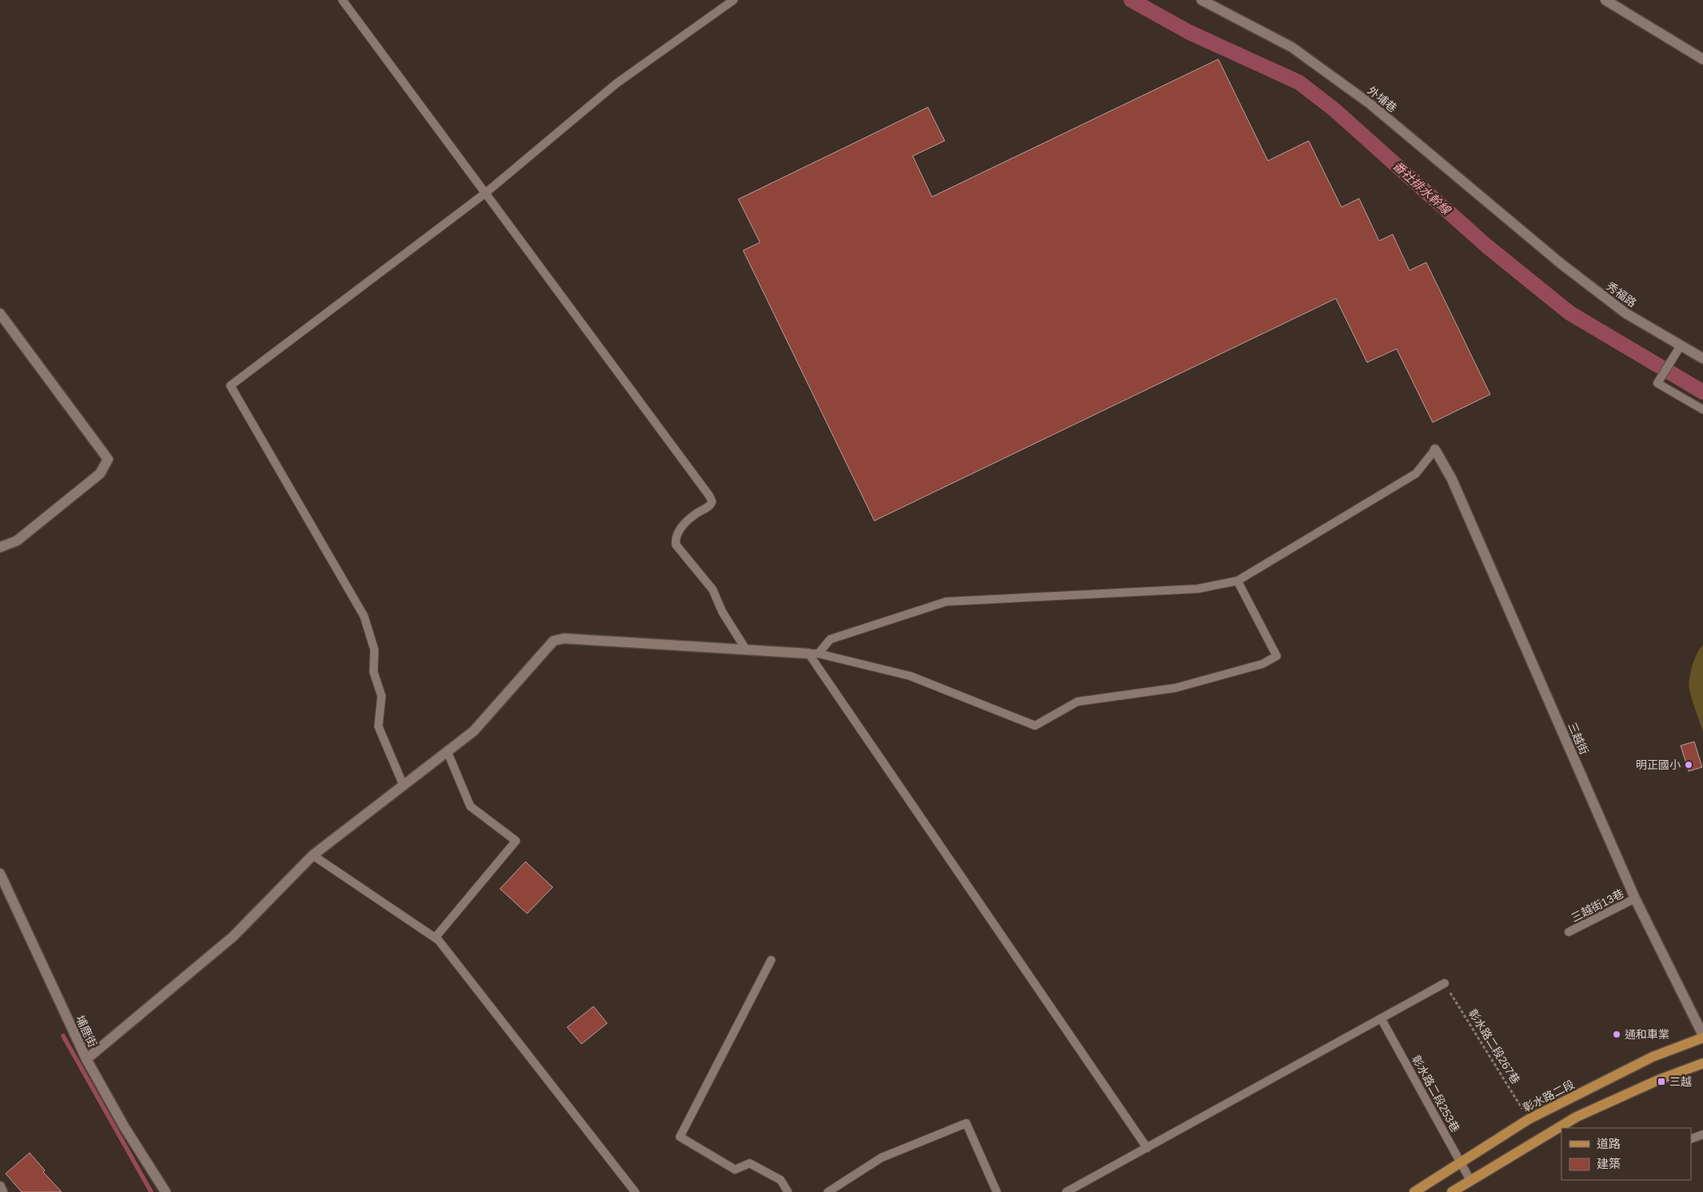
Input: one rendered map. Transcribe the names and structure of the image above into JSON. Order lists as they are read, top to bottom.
{
  "streets": {
    "main road": ["彰水路二段"],
    "street": [
      "外埔巷",
      "秀福路",
      "三越街",
      "埔鹿街"
    ],
    "lane": ["三越街13巷", "彰水路二段253巷"],
    "path": ["彰水路二段267巷"]
  },
  "crossings": [
    ["外埔巷", "秀福路"],
    ["三越街", "三越街13巷"],
    ["三越街", "彰水路二段"],
    ["彰水路二段267巷", "彰水路二段"],
    ["彰水路二段253巷", "彰水路二段"]
  ],
  "water": ["番社排水幹線"],
  "places": {
    "other": ["明正國小", "通和車業"],
    "transit": ["三越"]
  },
  "legend": ["道路", "建築"]
}
